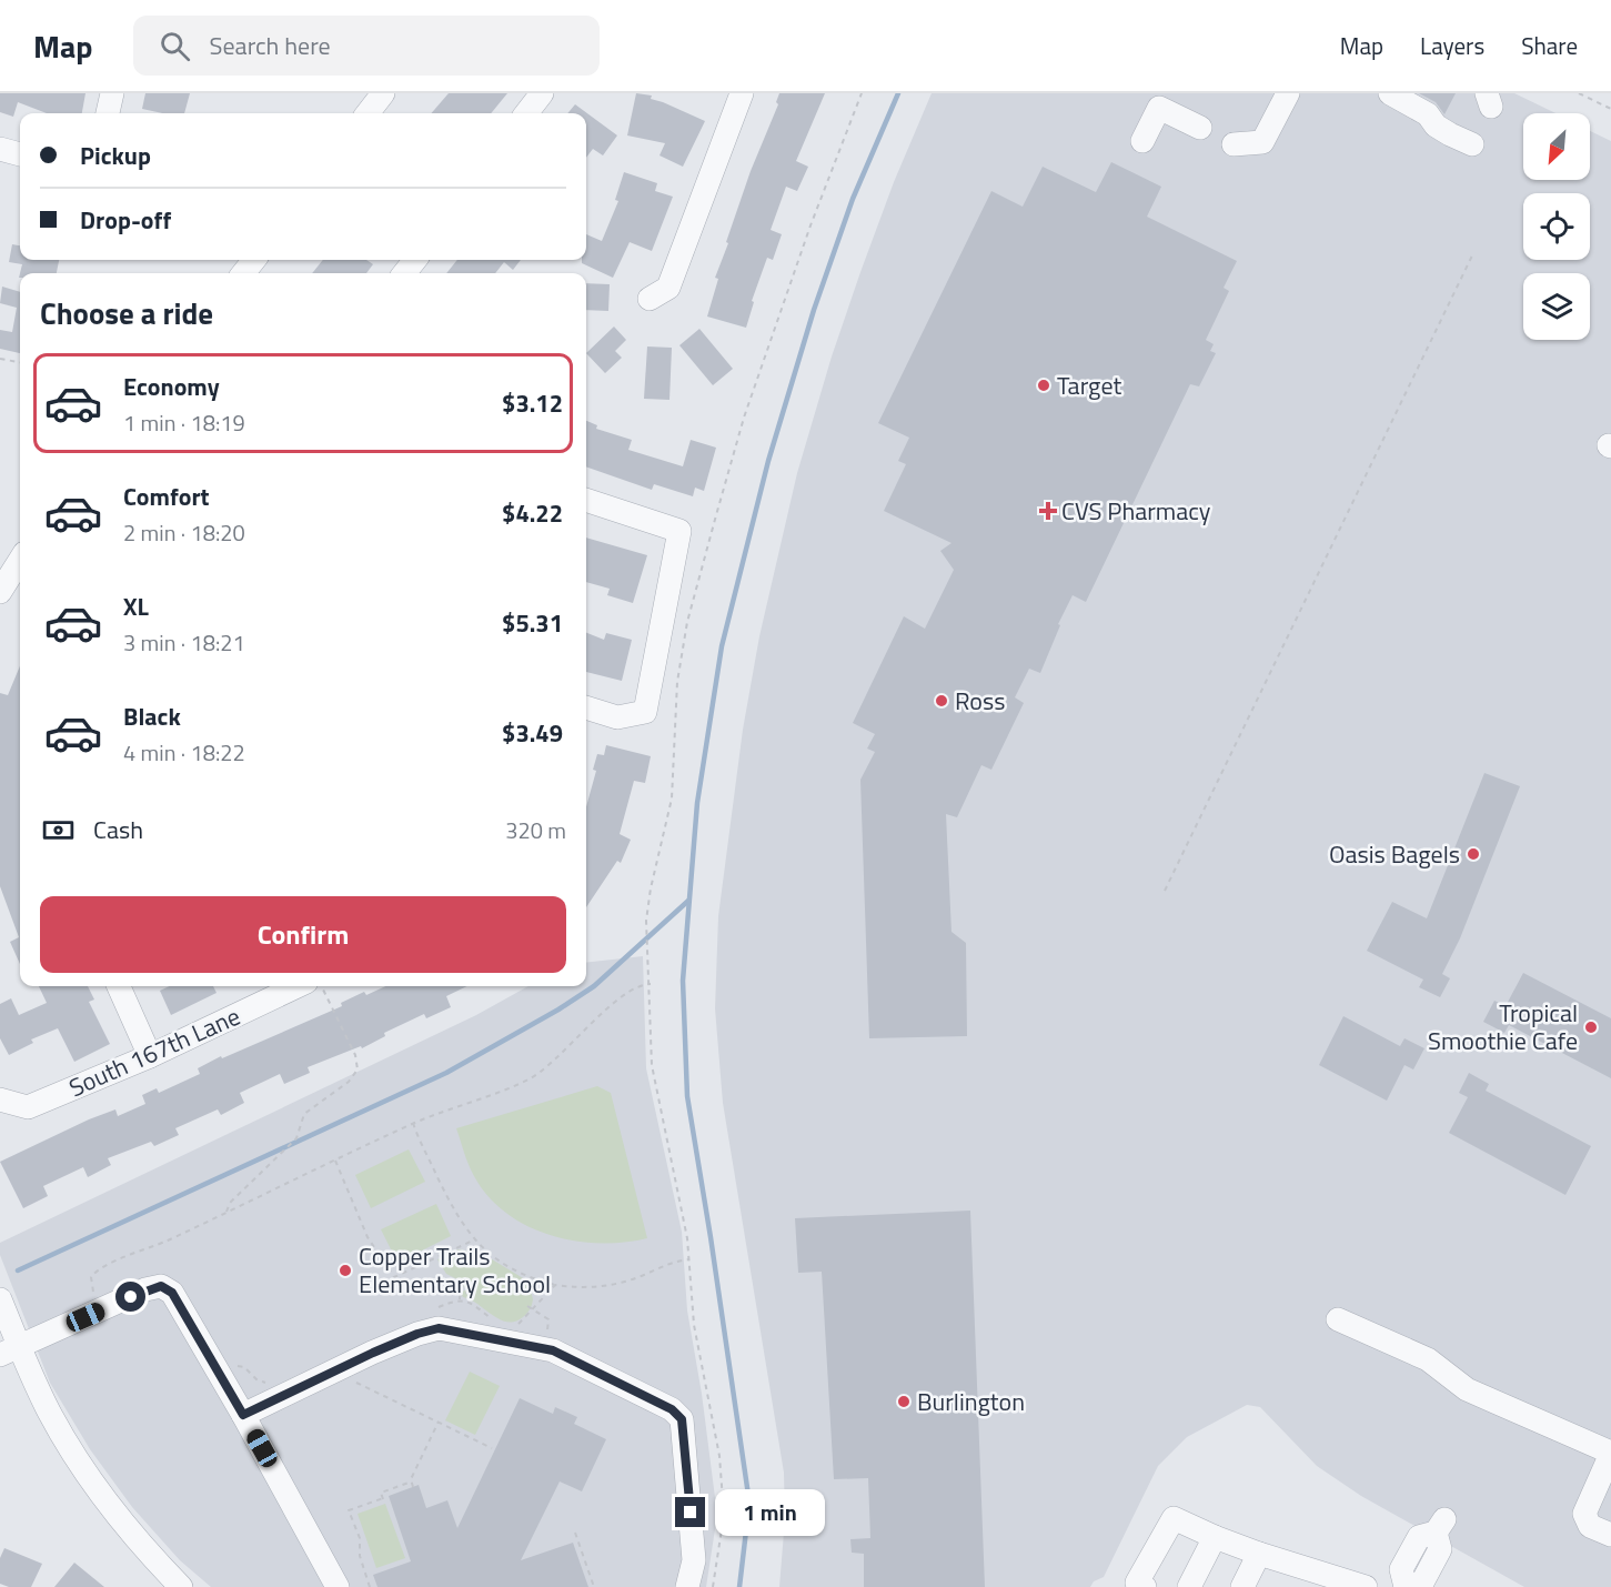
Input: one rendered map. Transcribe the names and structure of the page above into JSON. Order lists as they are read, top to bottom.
{
  "streets": {
    "street": ["South 167th Lane"]
  },
  "places": {
    "other": [
      "Target",
      "Ross",
      "Oasis Bagels",
      "Tropical Smoothie Cafe",
      "Copper Trails Elementary School",
      "Burlington"
    ],
    "health": ["CVS Pharmacy"]
  },
  "north": "bottom left",
  "page": {
    "header": "Map",
    "search": "Search here",
    "nav": ["Map", "Layers", "Share"],
    "banner": ["Pickup", "Drop-off"],
    "heading": "Choose a ride",
    "list": [
      {
        "name": "Economy",
        "note": "1 min · 18:19",
        "value": "$3.12"
      },
      {
        "name": "Comfort",
        "note": "2 min · 18:20",
        "value": "$4.22"
      },
      {
        "name": "XL",
        "note": "3 min · 18:21",
        "value": "$5.31"
      },
      {
        "name": "Black",
        "note": "4 min · 18:22",
        "value": "$3.49"
      }
    ],
    "pay": ["Cash", "320 m"],
    "buttons": "Confirm",
    "bubble": "1 min"
  }
}
